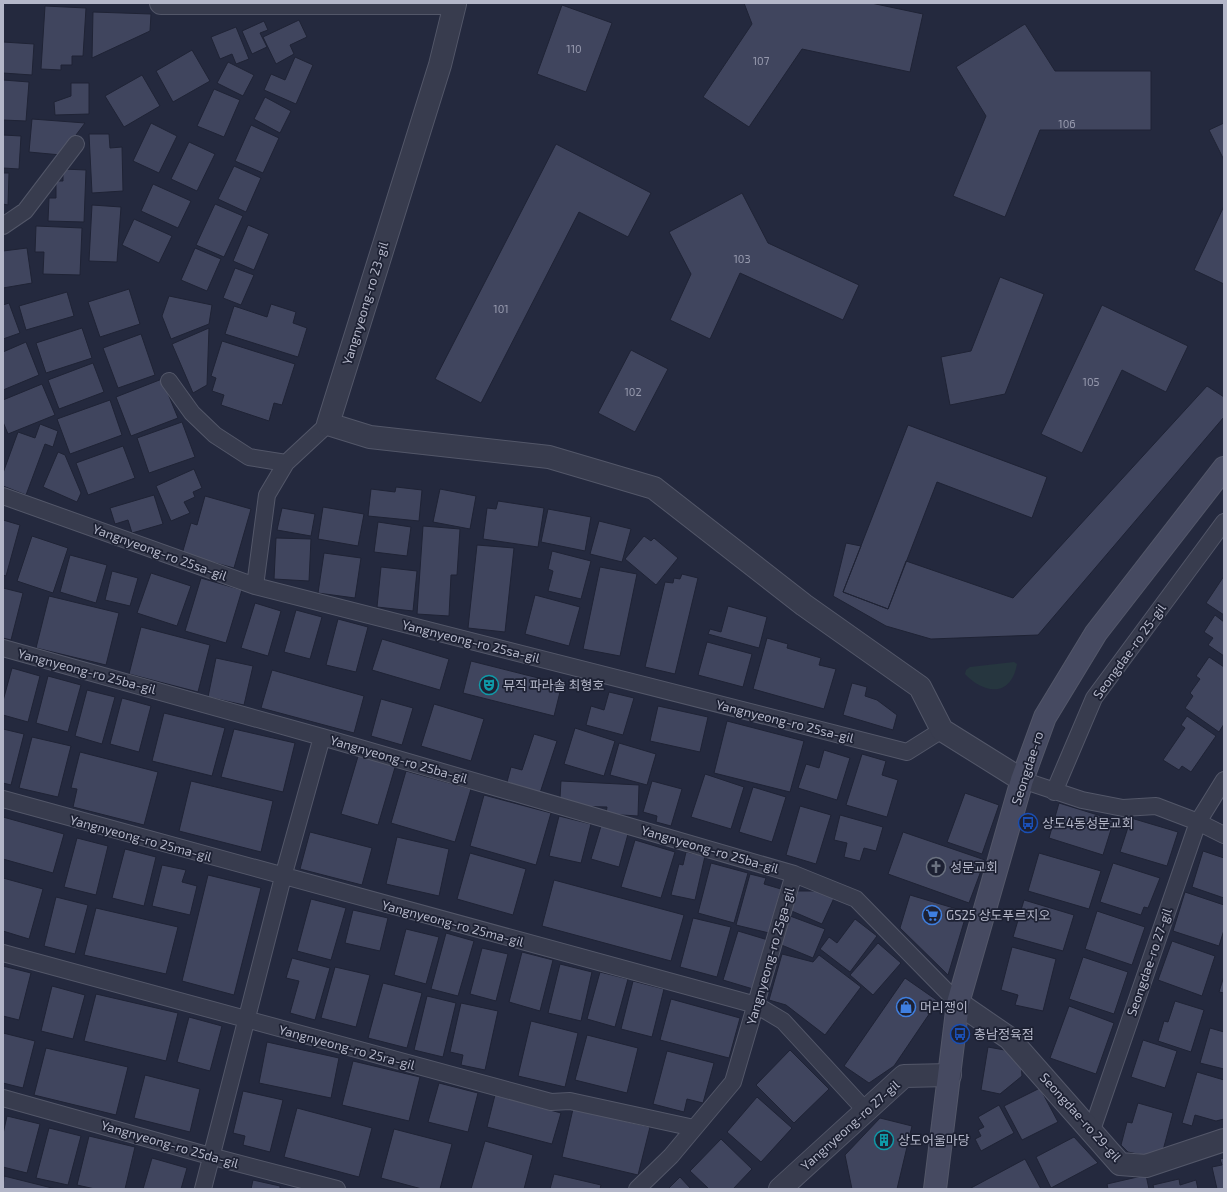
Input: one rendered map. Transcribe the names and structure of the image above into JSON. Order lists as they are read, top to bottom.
{
  "streets": {
    "street": [
      "Yangnyeong-ro 23-gil",
      "Seongdae-ro",
      "Seongdae-ro 29-gil",
      "Yangnyeong-ro 27-gil"
    ],
    "lane": [
      "Yangnyeong-ro 25sa-gil",
      "Seongdae-ro 25-gil",
      "Yangnyeong-ro 25ba-gil",
      "Yangnyeong-ro 25ma-gil",
      "Yangnyeong-ro 25ga-gil",
      "Seongdae-ro 27-gil",
      "Yangnyeong-ro 25ra-gil",
      "Yangnyeong-ro 25da-gil"
    ]
  },
  "crossings": [
    ["Yangnyeong-ro 23-gil", "Yangnyeong-ro 25sa-gil"],
    ["Yangnyeong-ro 25ba-gil", "Yangnyeong-ro 25ga-gil"],
    ["Seongdae-ro", "Yangnyeong-ro 25ga-gil"],
    ["Seongdae-ro", "Seongdae-ro 29-gil"],
    ["Seongdae-ro", "Yangnyeong-ro 27-gil"],
    ["Yangnyeong-ro 25ma-gil", "Yangnyeong-ro 25ga-gil"],
    ["Yangnyeong-ro 25ma-gil", "Yangnyeong-ro 27-gil"],
    ["Yangnyeong-ro 25ga-gil", "Yangnyeong-ro 25ra-gil"],
    ["Yangnyeong-ro 25ga-gil", "Seongdae-ro 29-gil"],
    ["Seongdae-ro 27-gil", "Seongdae-ro 29-gil"]
  ],
  "places": {
    "theatre": ["뮤직 파라솔 최형호"],
    "bus stop": ["상도4동성문교회", "충남정육점"],
    "church": ["성문교회"],
    "supermarket": ["GS25 상도푸르지오"],
    "shop": ["머리쟁이"],
    "building": ["상도어울마당"]
  },
  "house_numbers": [
    "110",
    "107",
    "106",
    "103",
    "101",
    "105",
    "102"
  ]
}
